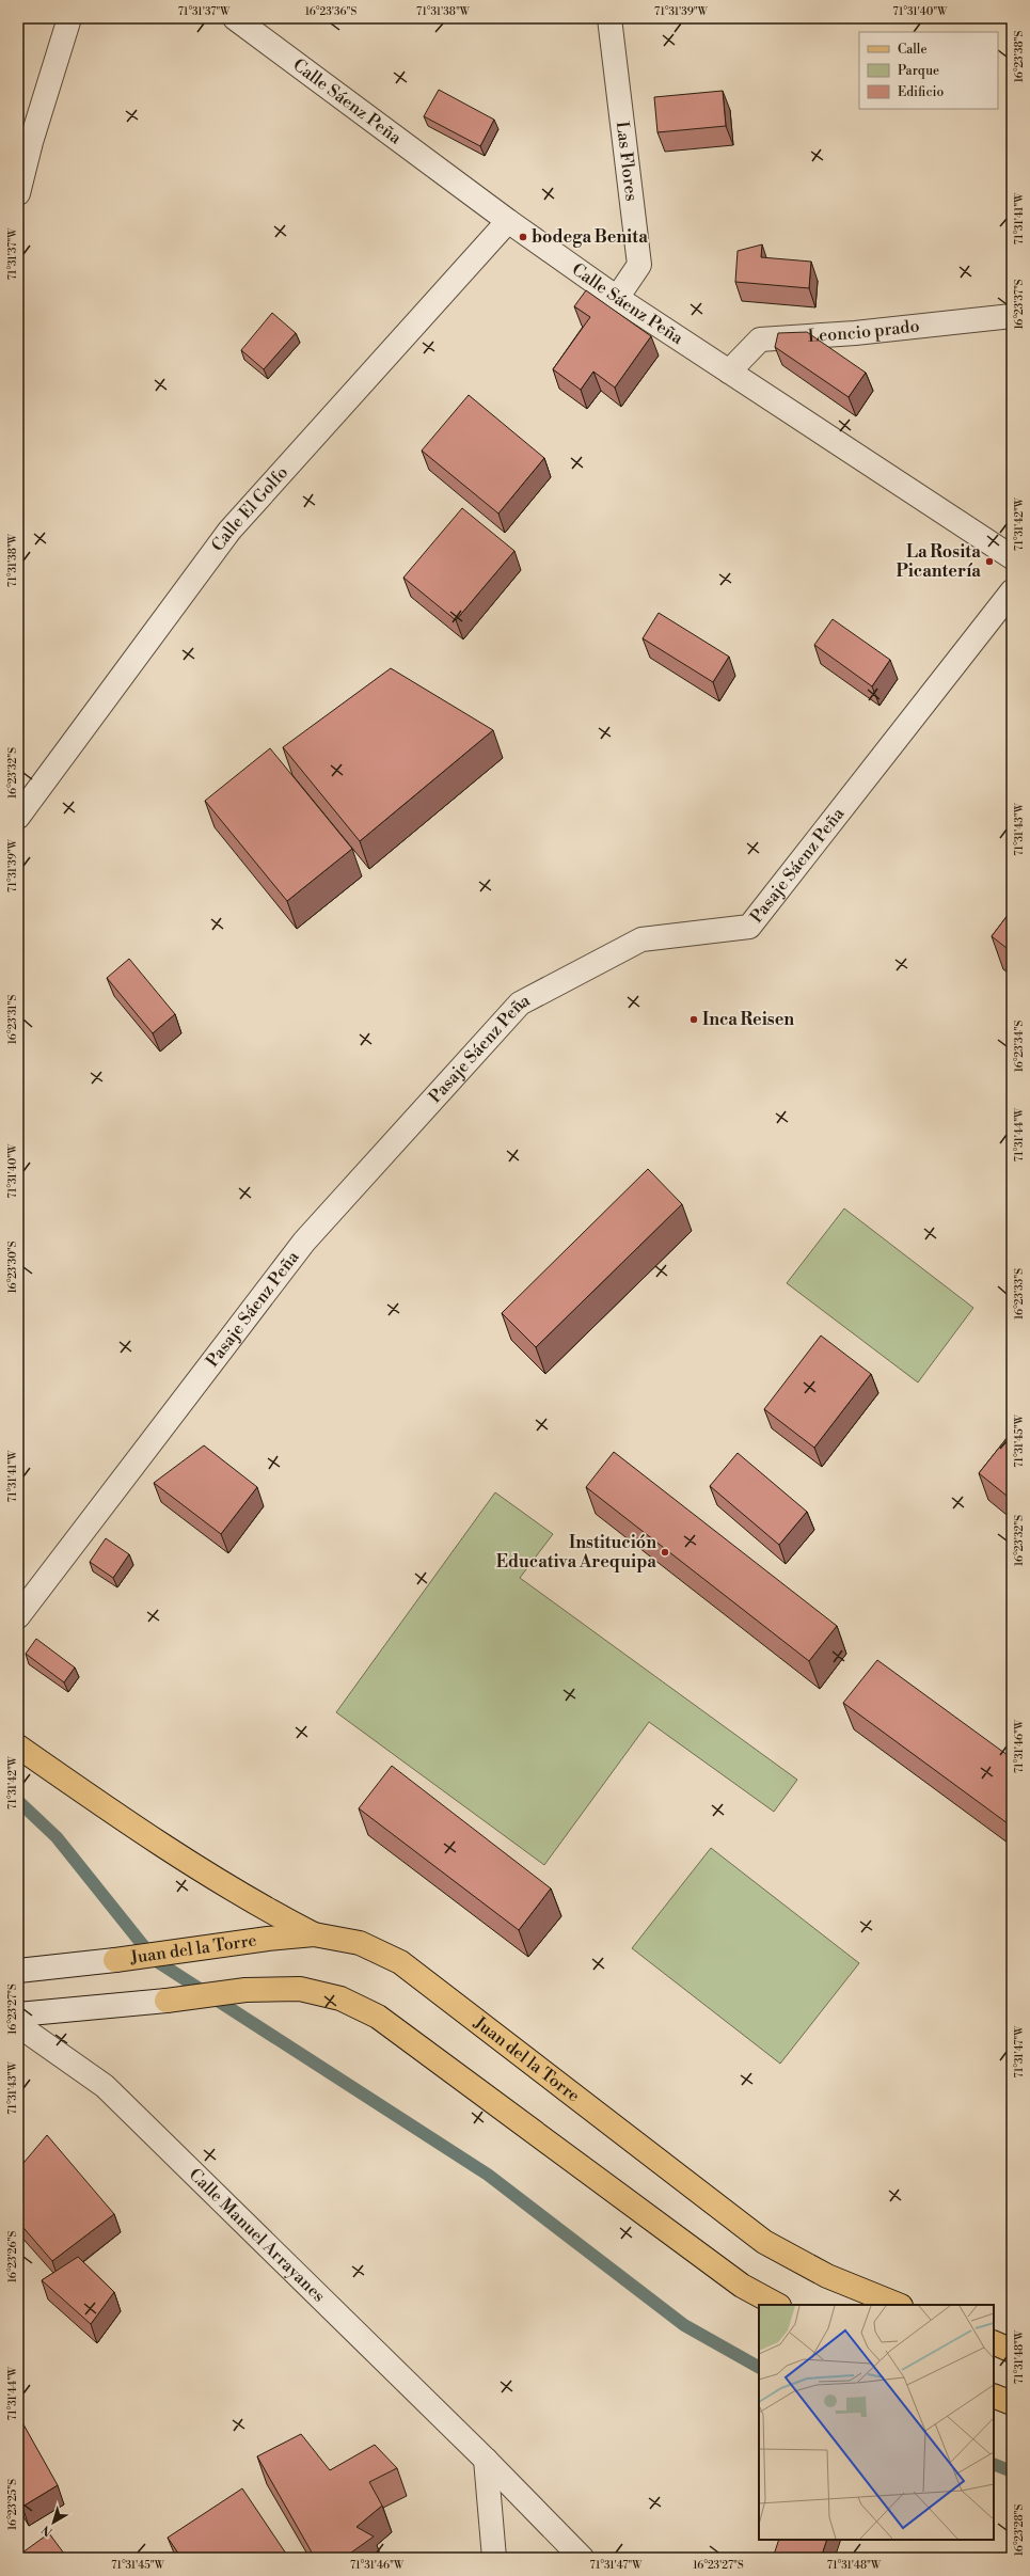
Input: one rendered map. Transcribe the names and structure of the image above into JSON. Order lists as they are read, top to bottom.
{
  "streets": {
    "main road": ["Juan del la Torre"],
    "street": [
      "Calle Sáenz Peña",
      "Las Flores",
      "Leoncio prado",
      "Calle El Golfo",
      "Pasaje Sáenz Peña",
      "Calle Manuel Arrayanes"
    ]
  },
  "crossings": [
    ["Calle Sáenz Peña", "Las Flores"],
    ["Calle Sáenz Peña", "Leoncio prado"],
    ["Calle Sáenz Peña", "Calle El Golfo"]
  ],
  "places": [
    "bodega Benita",
    "La Rosita Picantería",
    "Inca Reisen",
    "Institución Educativa Arequipa"
  ],
  "legend": ["Calle", "Parque", "Edificio"],
  "north": "bottom left",
  "coordinates": [
    "71°31'37\"W",
    "16°23'36\"S",
    "71°31'38\"W",
    "71°31'39\"W",
    "71°31'40\"W",
    "16°23'38\"S",
    "71°31'41\"W",
    "16°23'37\"S",
    "71°31'42\"W",
    "16°23'32\"S",
    "71°31'43\"W",
    "16°23'31\"S",
    "16°23'34\"S",
    "71°31'44\"W",
    "16°23'30\"S",
    "16°23'33\"S",
    "71°31'45\"W",
    "71°31'46\"W",
    "16°23'27\"S",
    "71°31'47\"W",
    "16°23'26\"S",
    "71°31'48\"W",
    "16°23'25\"S",
    "16°23'28\"S"
  ]
}
